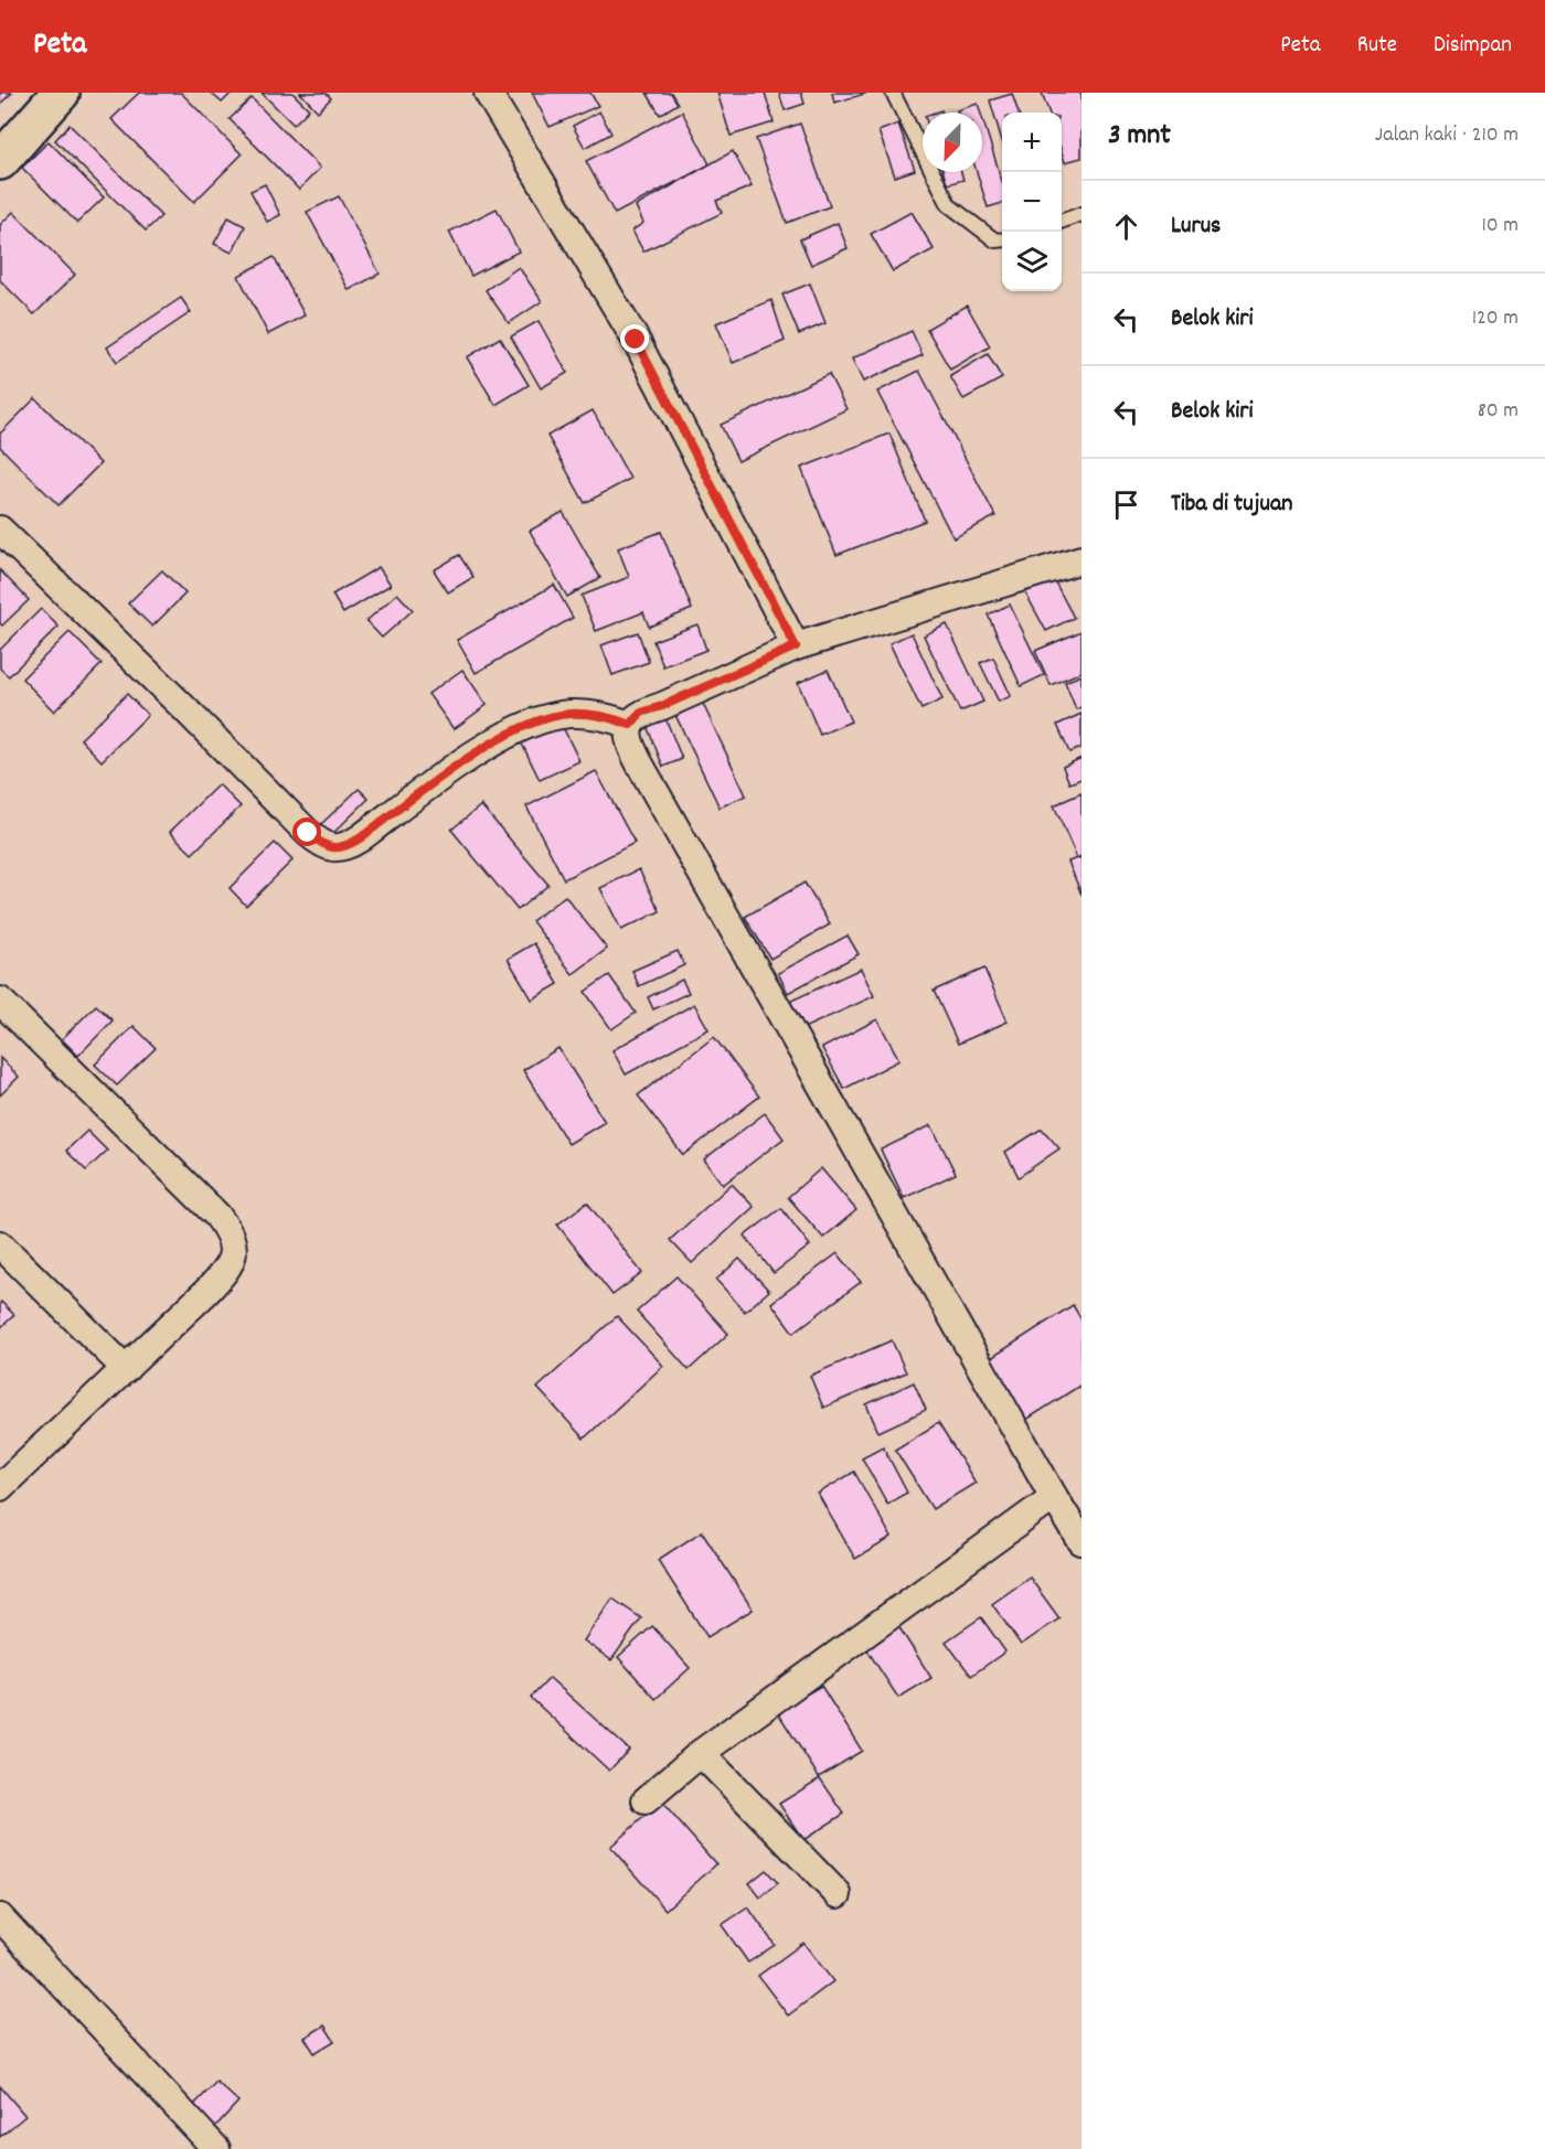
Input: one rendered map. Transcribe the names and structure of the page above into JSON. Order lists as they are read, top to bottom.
{
  "north": "bottom left",
  "page": {
    "header": "Peta",
    "nav": ["Peta", "Rute", "Disimpan"],
    "heading": ["3 mnt", "Jalan kaki · 210 m"],
    "map_buttons": ["+", "−"],
    "list": [
      ["Lurus", "10 m"],
      ["Belok kiri", "120 m"],
      ["Belok kiri", "80 m"],
      "Tiba di tujuan"
    ]
  }
}
